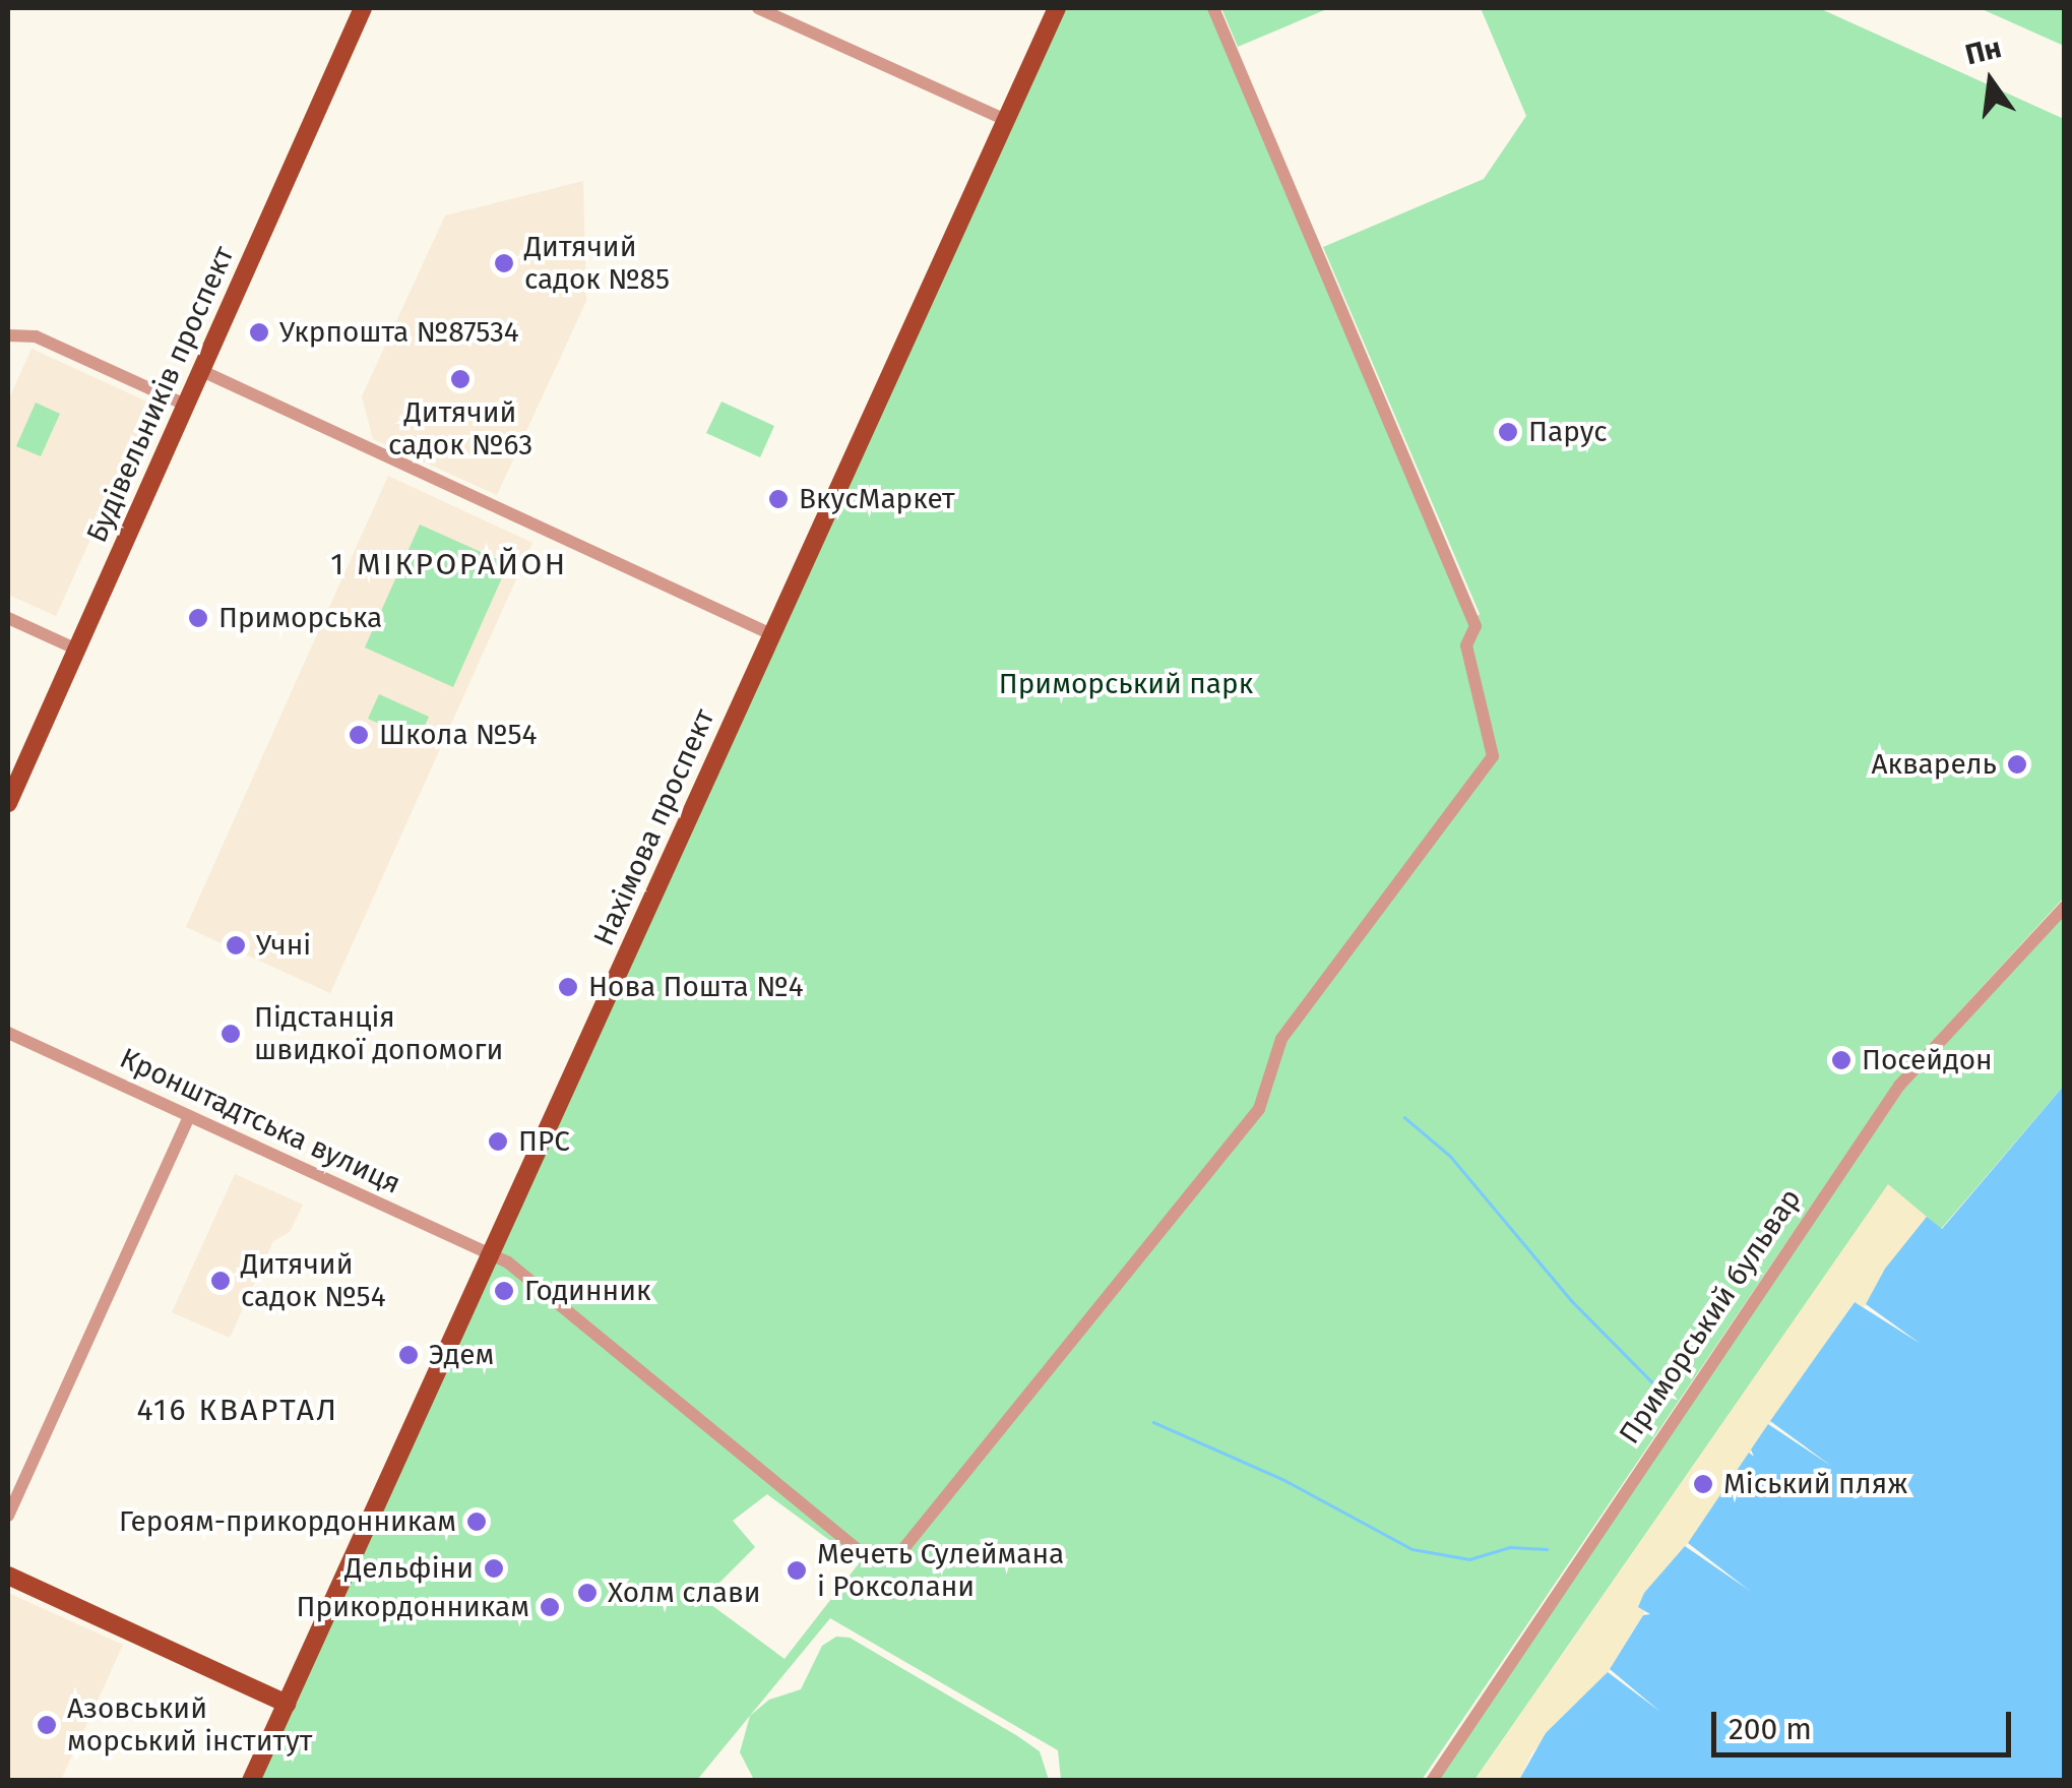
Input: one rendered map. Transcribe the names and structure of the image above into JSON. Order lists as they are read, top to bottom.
{
  "streets": {
    "main road": ["Будівельників проспект", "Нахімова проспект"],
    "street": ["Кронштадтська вулиця", "Приморський бульвар"]
  },
  "crossings": [
    ["Нахімова проспект", "Кронштадтська вулиця"]
  ],
  "districts": ["1 МІКРОРАЙОН", "416 КВАРТАЛ"],
  "parks": ["Приморський парк"],
  "places": [
    "Дитячий садок №85",
    "Укрпошта №87534",
    "Дитячий садок №63",
    "Парус",
    "ВкусМаркет",
    "Приморська",
    "Школа №54",
    "Акварель",
    "Учні",
    "Нова Пошта №4",
    "Підстанція швидкої допомоги",
    "Посейдон",
    "ПРС",
    "Дитячий садок №54",
    "Годинник",
    "Эдем",
    "Міський пляж",
    "Героям-прикордонникам",
    "Дельфіни",
    "Мечеть Сулеймана і Роксолани",
    "Холм слави",
    "Прикордонникам",
    "Азовський морський інститут"
  ],
  "scale_bar": "200 m",
  "north": "top"
}
